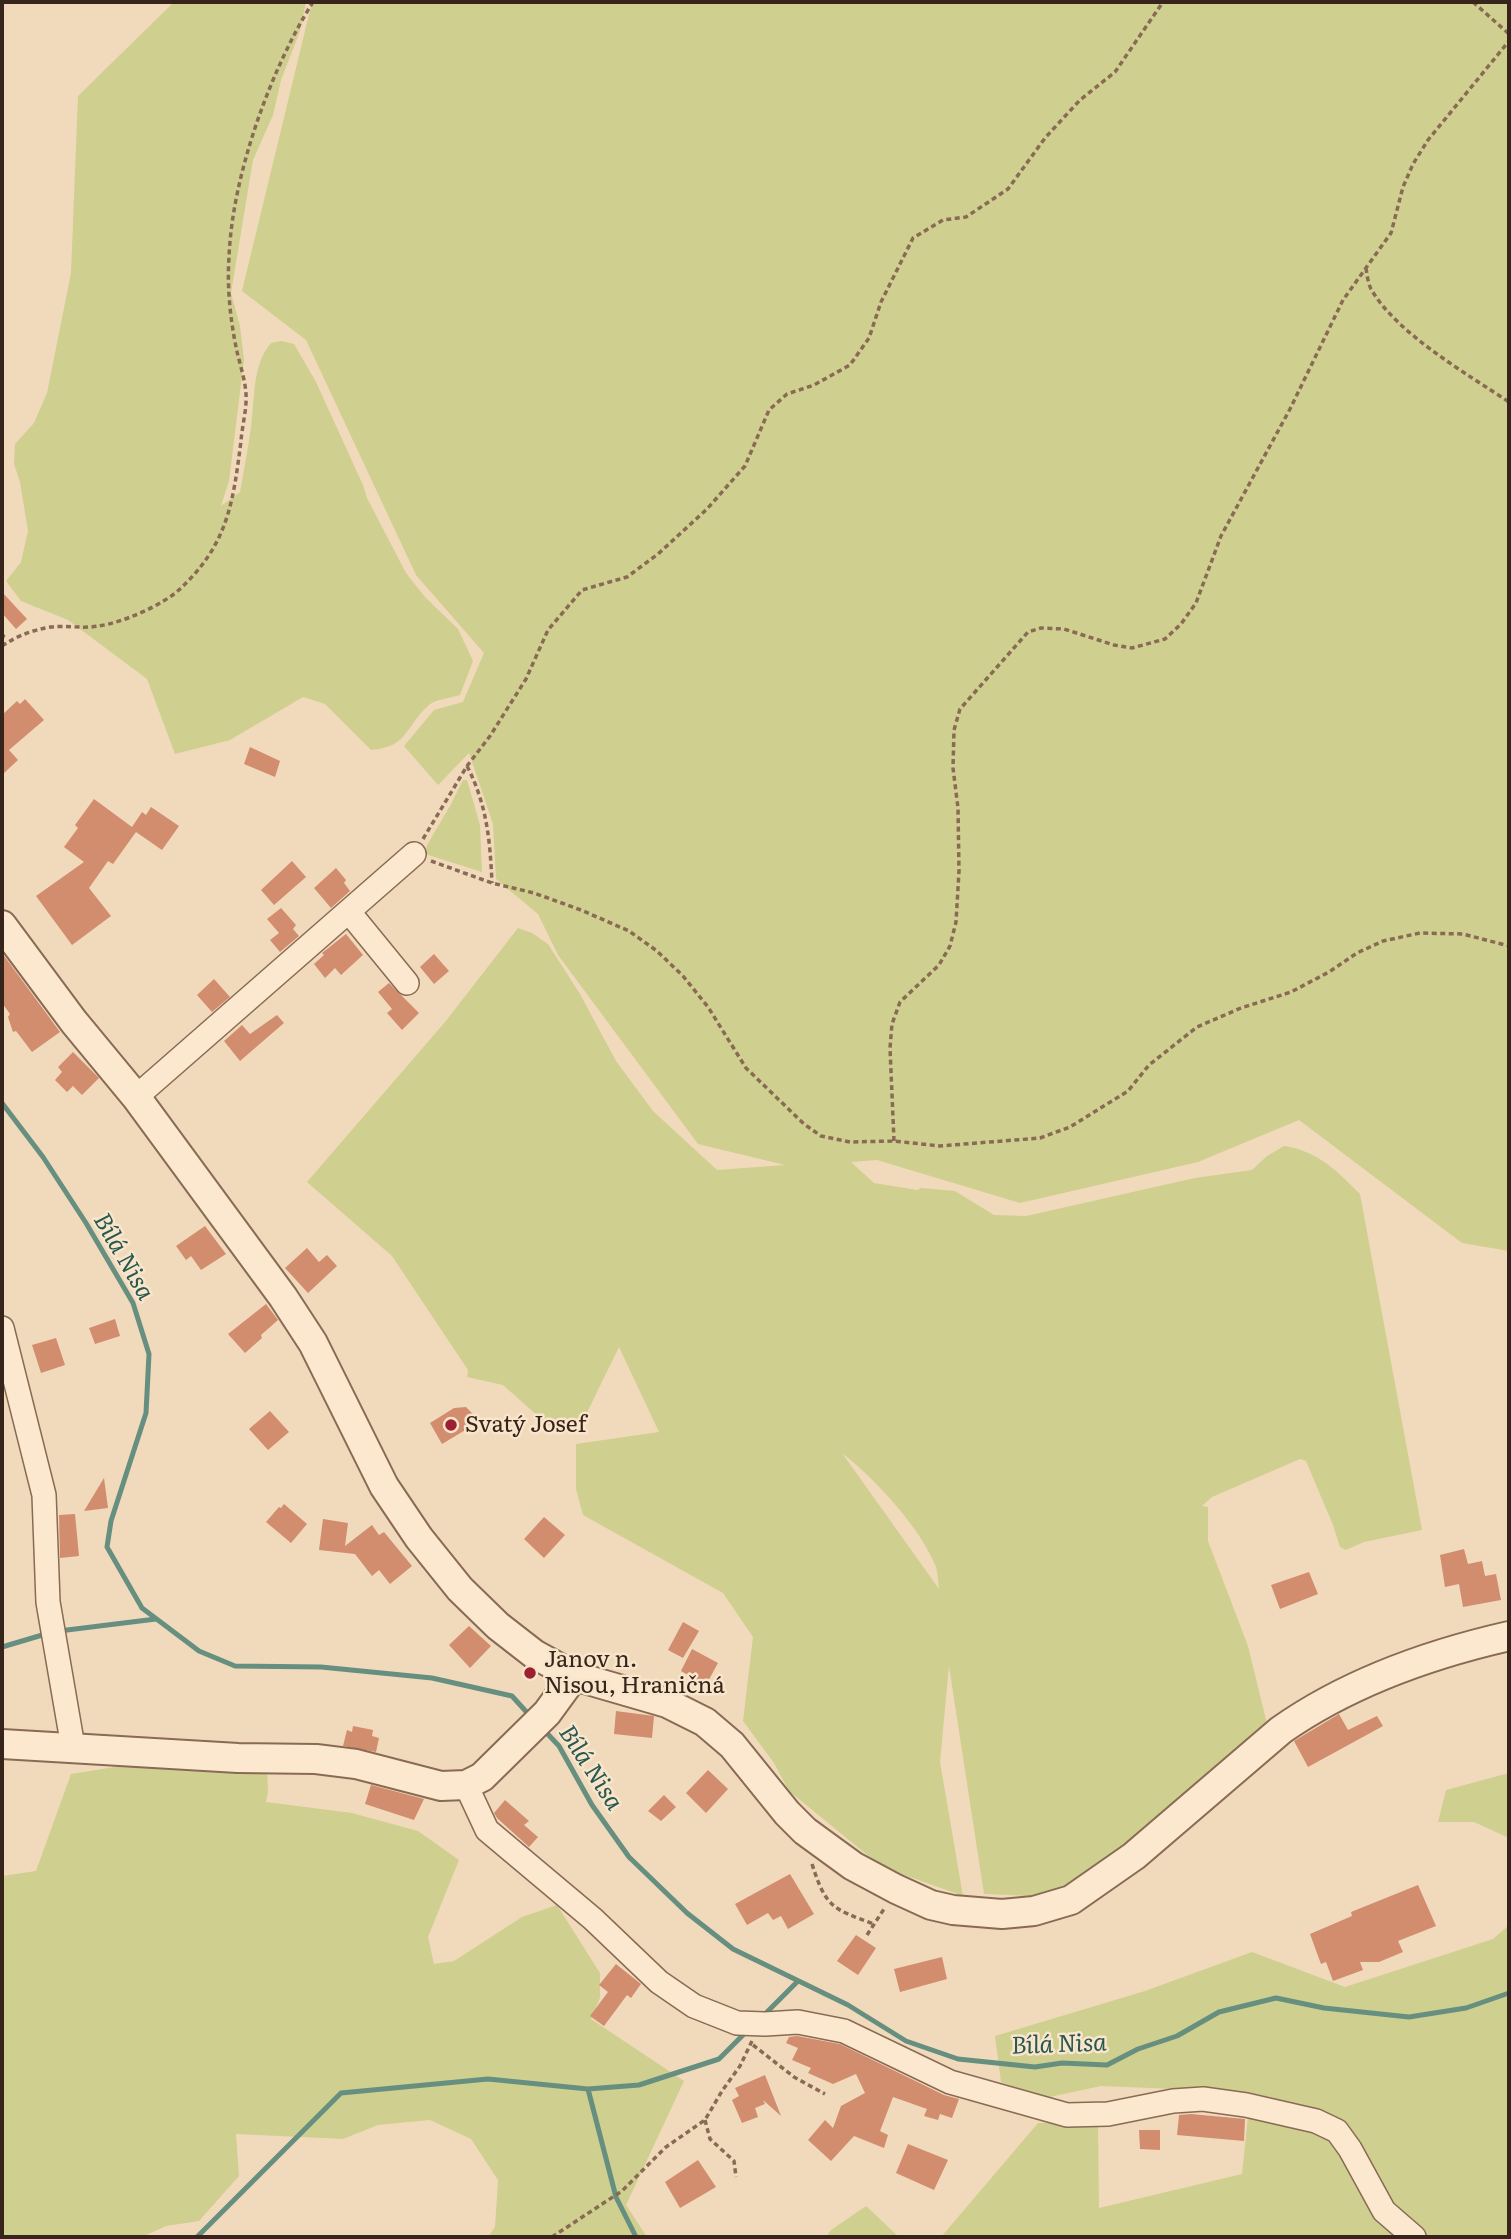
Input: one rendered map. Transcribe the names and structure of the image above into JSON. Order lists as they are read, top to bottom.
{
  "water": ["Bílá Nisa"],
  "places": ["Svatý Josef", "Janov n. Nisou, Hraničná"]
}
